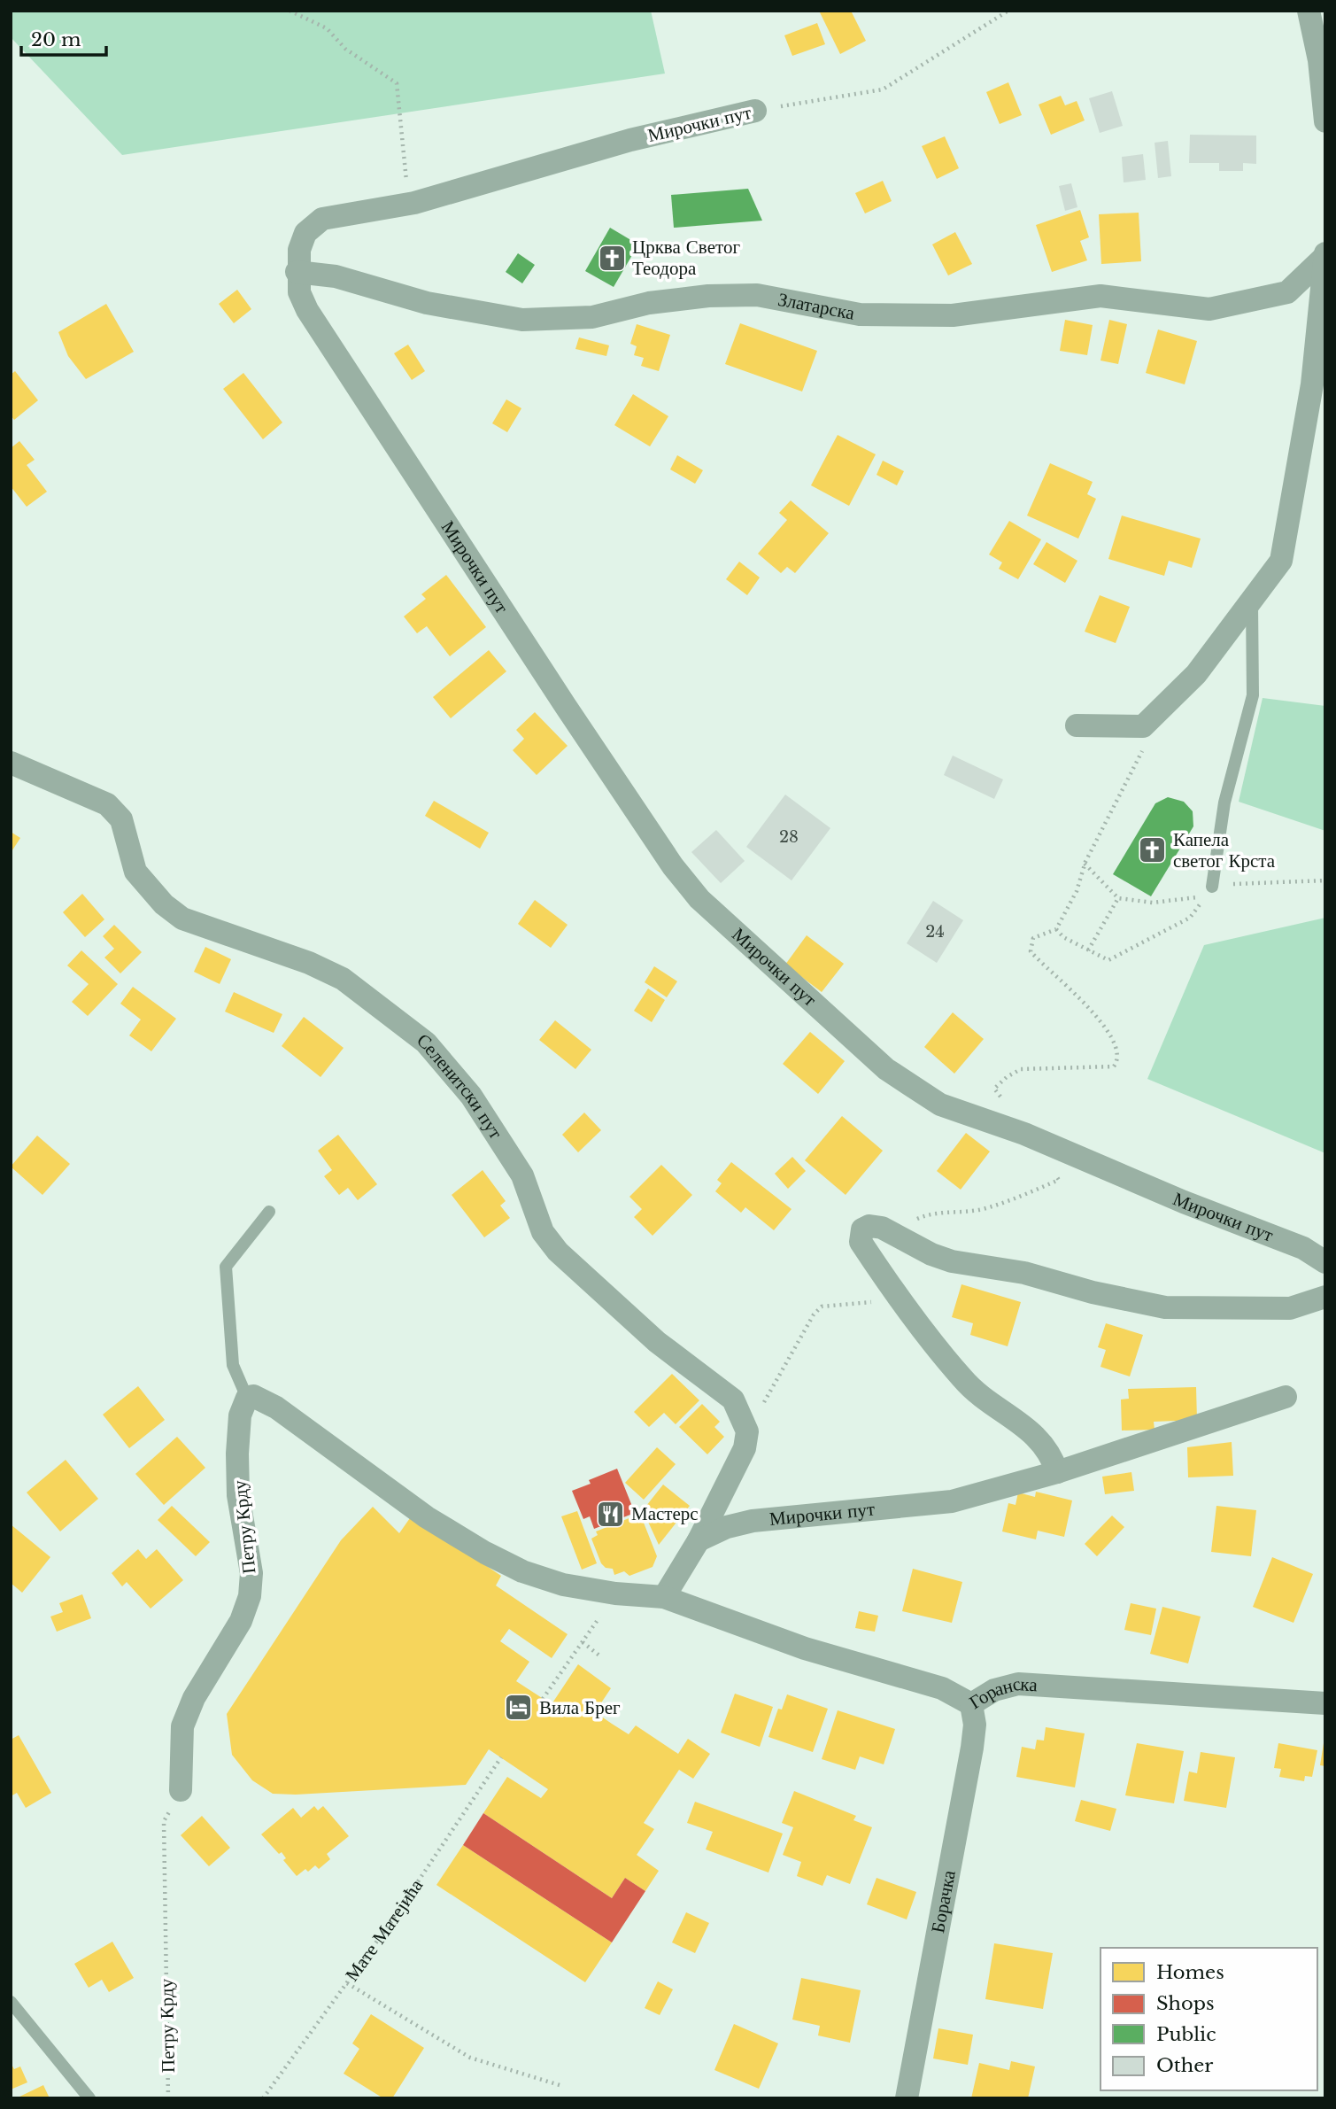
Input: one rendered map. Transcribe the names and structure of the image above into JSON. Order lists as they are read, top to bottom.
{
  "streets": {
    "street": [
      "Мирочки пут",
      "Златарска",
      "Селенитски пут",
      "Петру Крду",
      "Горанска",
      "Борачка"
    ],
    "path": ["Мате Матејића"]
  },
  "crossings": [
    ["Мирочки пут", "Златарска"],
    ["Мирочки пут", "Селенитски пут"],
    ["Горанска", "Борачка"]
  ],
  "places": {
    "church": ["Црква Светог Теодора", "Капела светог Крста"],
    "restaurant": ["Мастерс"],
    "hotel": ["Вила Брег"]
  },
  "house_numbers": ["28", "24"],
  "legend": [
    "Homes",
    "Shops",
    "Public",
    "Other"
  ],
  "scale_bar": "20 m"
}
